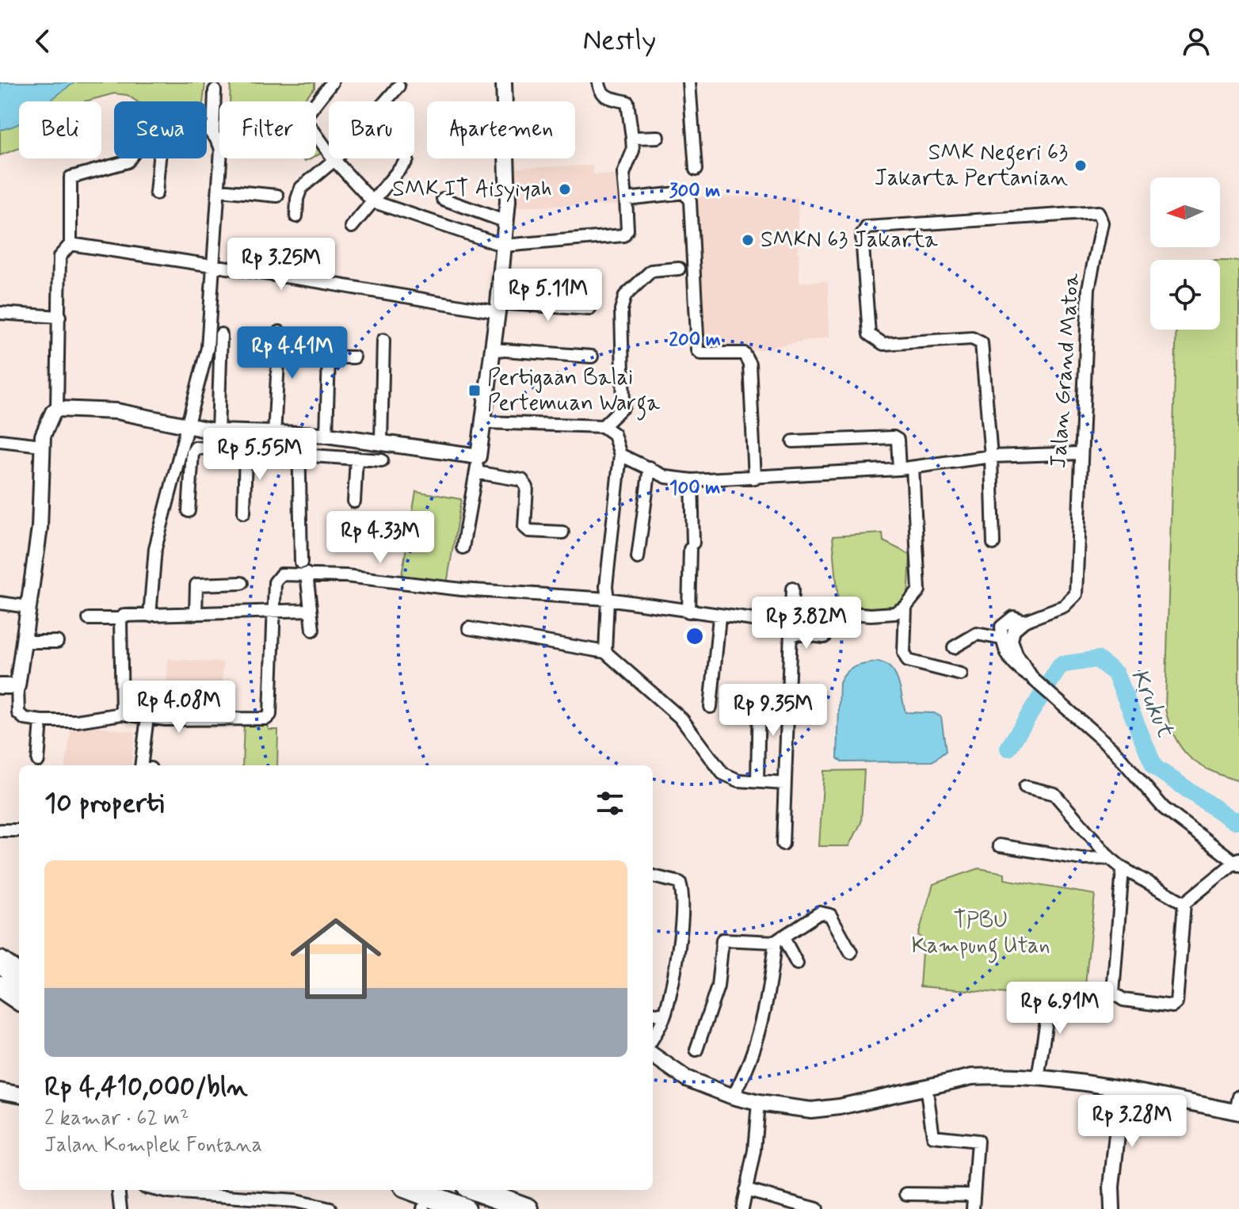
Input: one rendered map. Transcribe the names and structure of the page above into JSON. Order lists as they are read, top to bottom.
{
  "streets": {
    "street": ["Jalan Grand Matoa"]
  },
  "water": ["Krukut"],
  "parks": ["TPBU Kampung Utan"],
  "places": {
    "other": ["SMK Negeri 63 Jakarta Pertanian", "SMK IT Aisyiyah", "SMKN 63 Jakarta"],
    "transit": ["Pertigaan Balai Pertemuan Warga"]
  },
  "north": "left",
  "page": {
    "header": "Nestly",
    "chip": [
      "Beli",
      "Sewa",
      "Filter",
      "Baru",
      "Apartemen"
    ],
    "price": [
      "Rp 3.25M",
      "Rp 5.11M",
      "Rp 4.41M",
      "Rp 5.55M",
      "Rp 4.33M",
      "Rp 3.82M",
      "Rp 4.08M",
      "Rp 9.35M",
      "Rp 6.91M",
      "Rp 3.28M"
    ],
    "heading": "10 properti",
    "list": [
      {
        "name": "Rp 4,410,000/bln",
        "note": "2 kamar · 62 m² · Jalan Komplek Fontana"
      }
    ]
  },
  "rings": ["300 m", "200 m", "100 m"]
}
